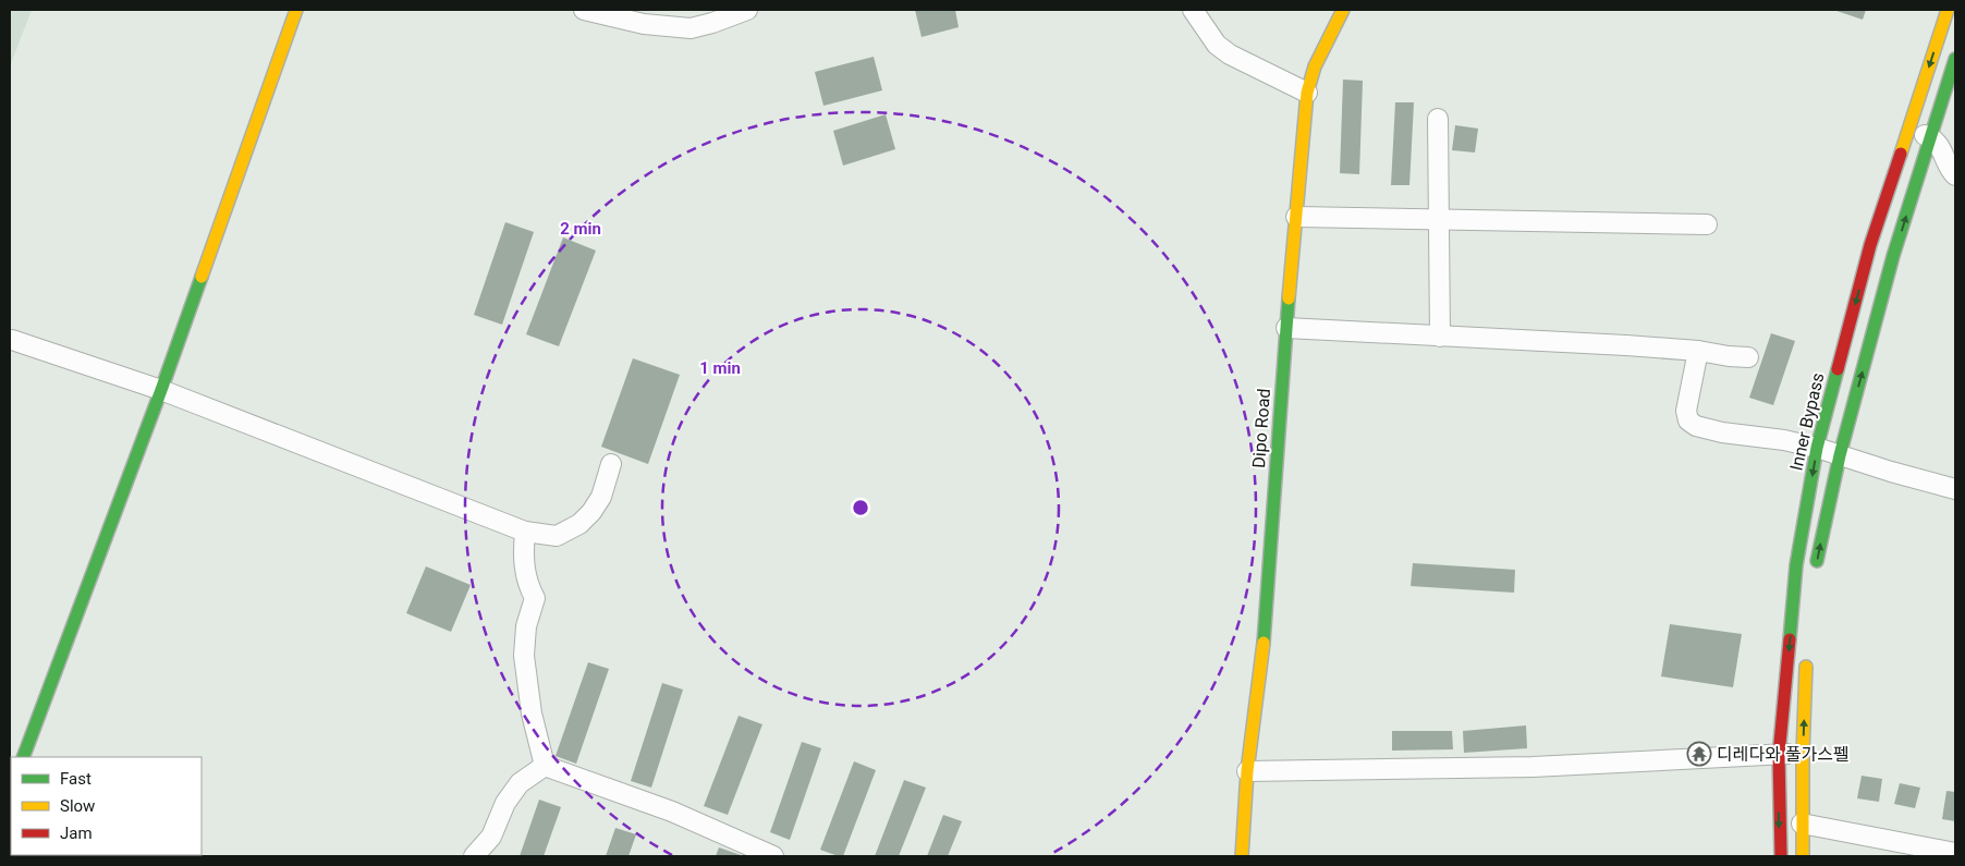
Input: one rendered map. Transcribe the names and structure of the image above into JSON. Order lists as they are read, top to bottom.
{
  "streets": {
    "main road": ["Inner Bypass", "Dipo Road"]
  },
  "places": {
    "temple": ["디레다와 풀가스펠"]
  },
  "legend": ["Fast", "Slow", "Jam"],
  "rings": ["2 min", "1 min"]
}
